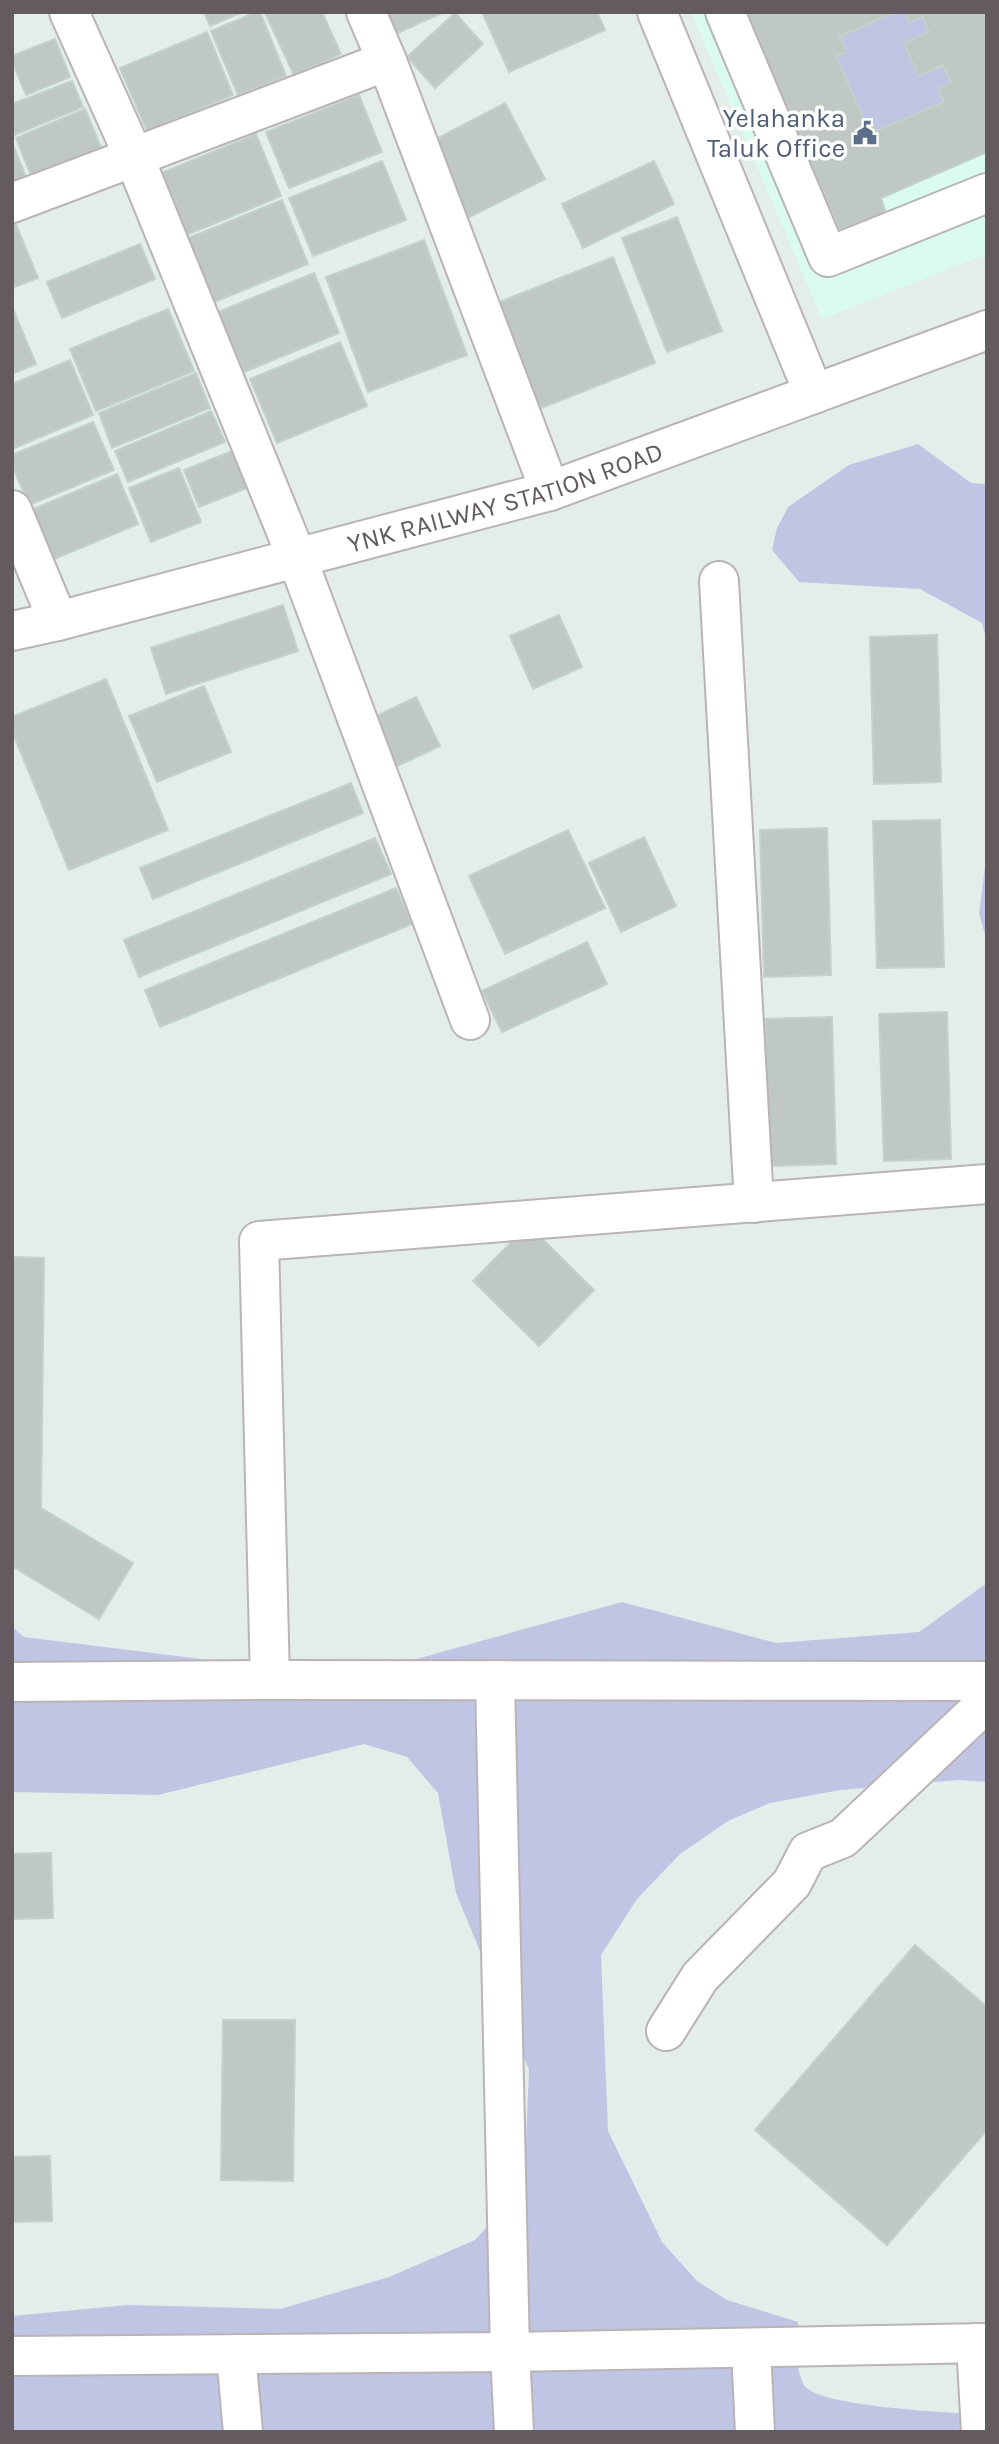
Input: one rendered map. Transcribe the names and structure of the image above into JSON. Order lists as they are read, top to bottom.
{
  "streets": {
    "street": ["YNK RAILWAY STATION ROAD"]
  },
  "places": {
    "public building": ["Yelahanka Taluk Office"]
  }
}
